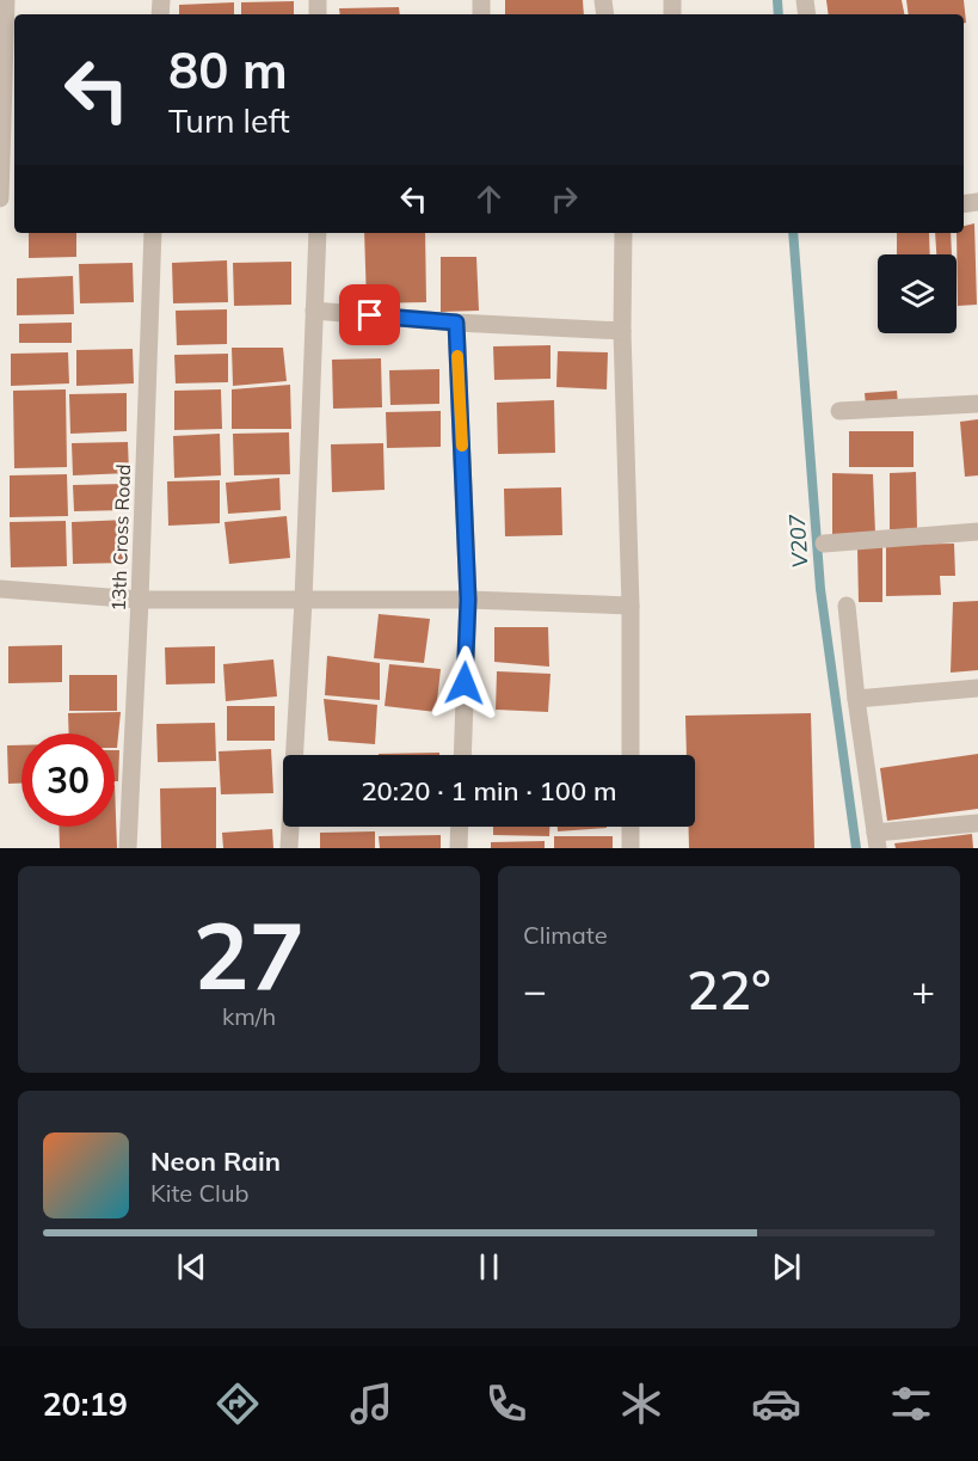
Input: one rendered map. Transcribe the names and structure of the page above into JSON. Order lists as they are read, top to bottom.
{
  "streets": {
    "street": ["13th Cross Road"]
  },
  "water": ["V207"],
  "page": {
    "turn": ["80 m", "Turn left"],
    "limit": "30",
    "trip": "20:20 · 1 min · 100 m",
    "tile": [
      ["27", "km/h"],
      "Climate"
    ],
    "heat": ["−", "22°", "+"],
    "song": ["Neon Rain", "Kite Club"],
    "tabs": "20:19"
  }
}
